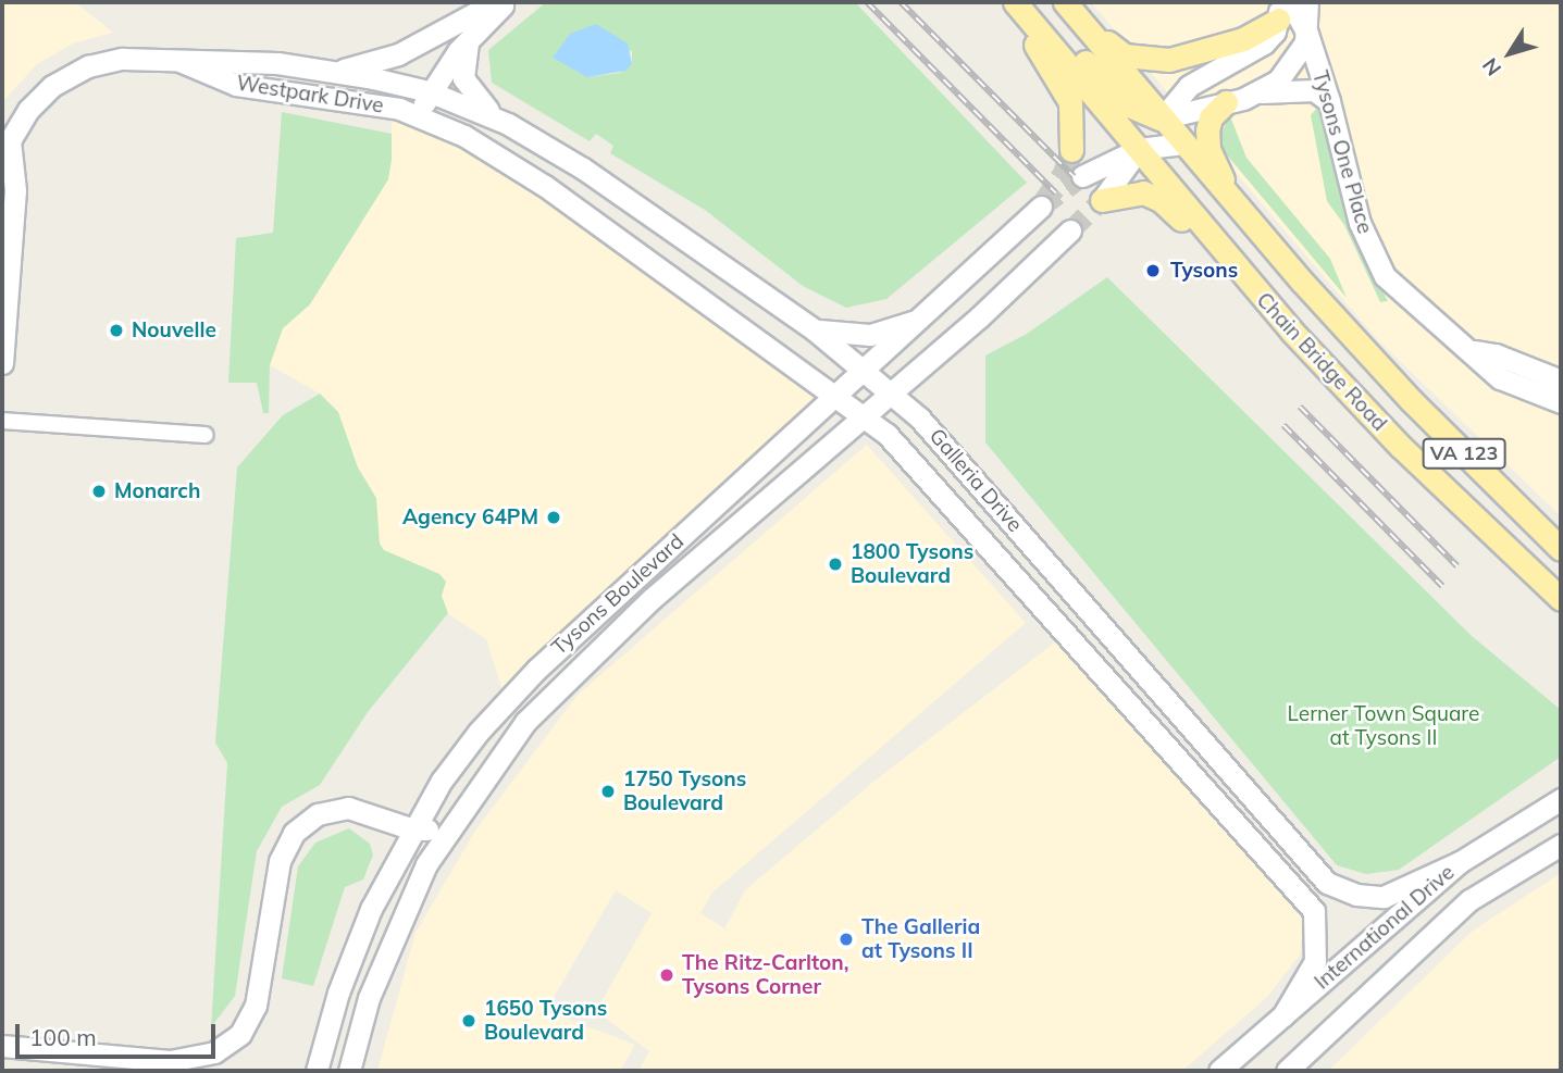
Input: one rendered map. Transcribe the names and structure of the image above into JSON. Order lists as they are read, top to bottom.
{
  "streets": {
    "main road": ["Chain Bridge Road", "VA 123"],
    "street": [
      "Westpark Drive",
      "Tysons One Place",
      "Galleria Drive",
      "Tysons Boulevard",
      "International Drive"
    ]
  },
  "crossings": [
    ["Westpark Drive", "Galleria Drive"],
    ["Galleria Drive", "Tysons Boulevard"],
    ["Galleria Drive", "International Drive"]
  ],
  "parks": ["Lerner Town Square at Tysons II"],
  "places": [
    "Tysons",
    "Nouvelle",
    "Monarch",
    "Agency 64PM",
    "1800 Tysons Boulevard",
    "1750 Tysons Boulevard",
    "The Galleria at Tysons II",
    "The Ritz-Carlton, Tysons Corner",
    "1650 Tysons Boulevard"
  ],
  "scale_bar": "100 m",
  "north": "bottom left"
}
